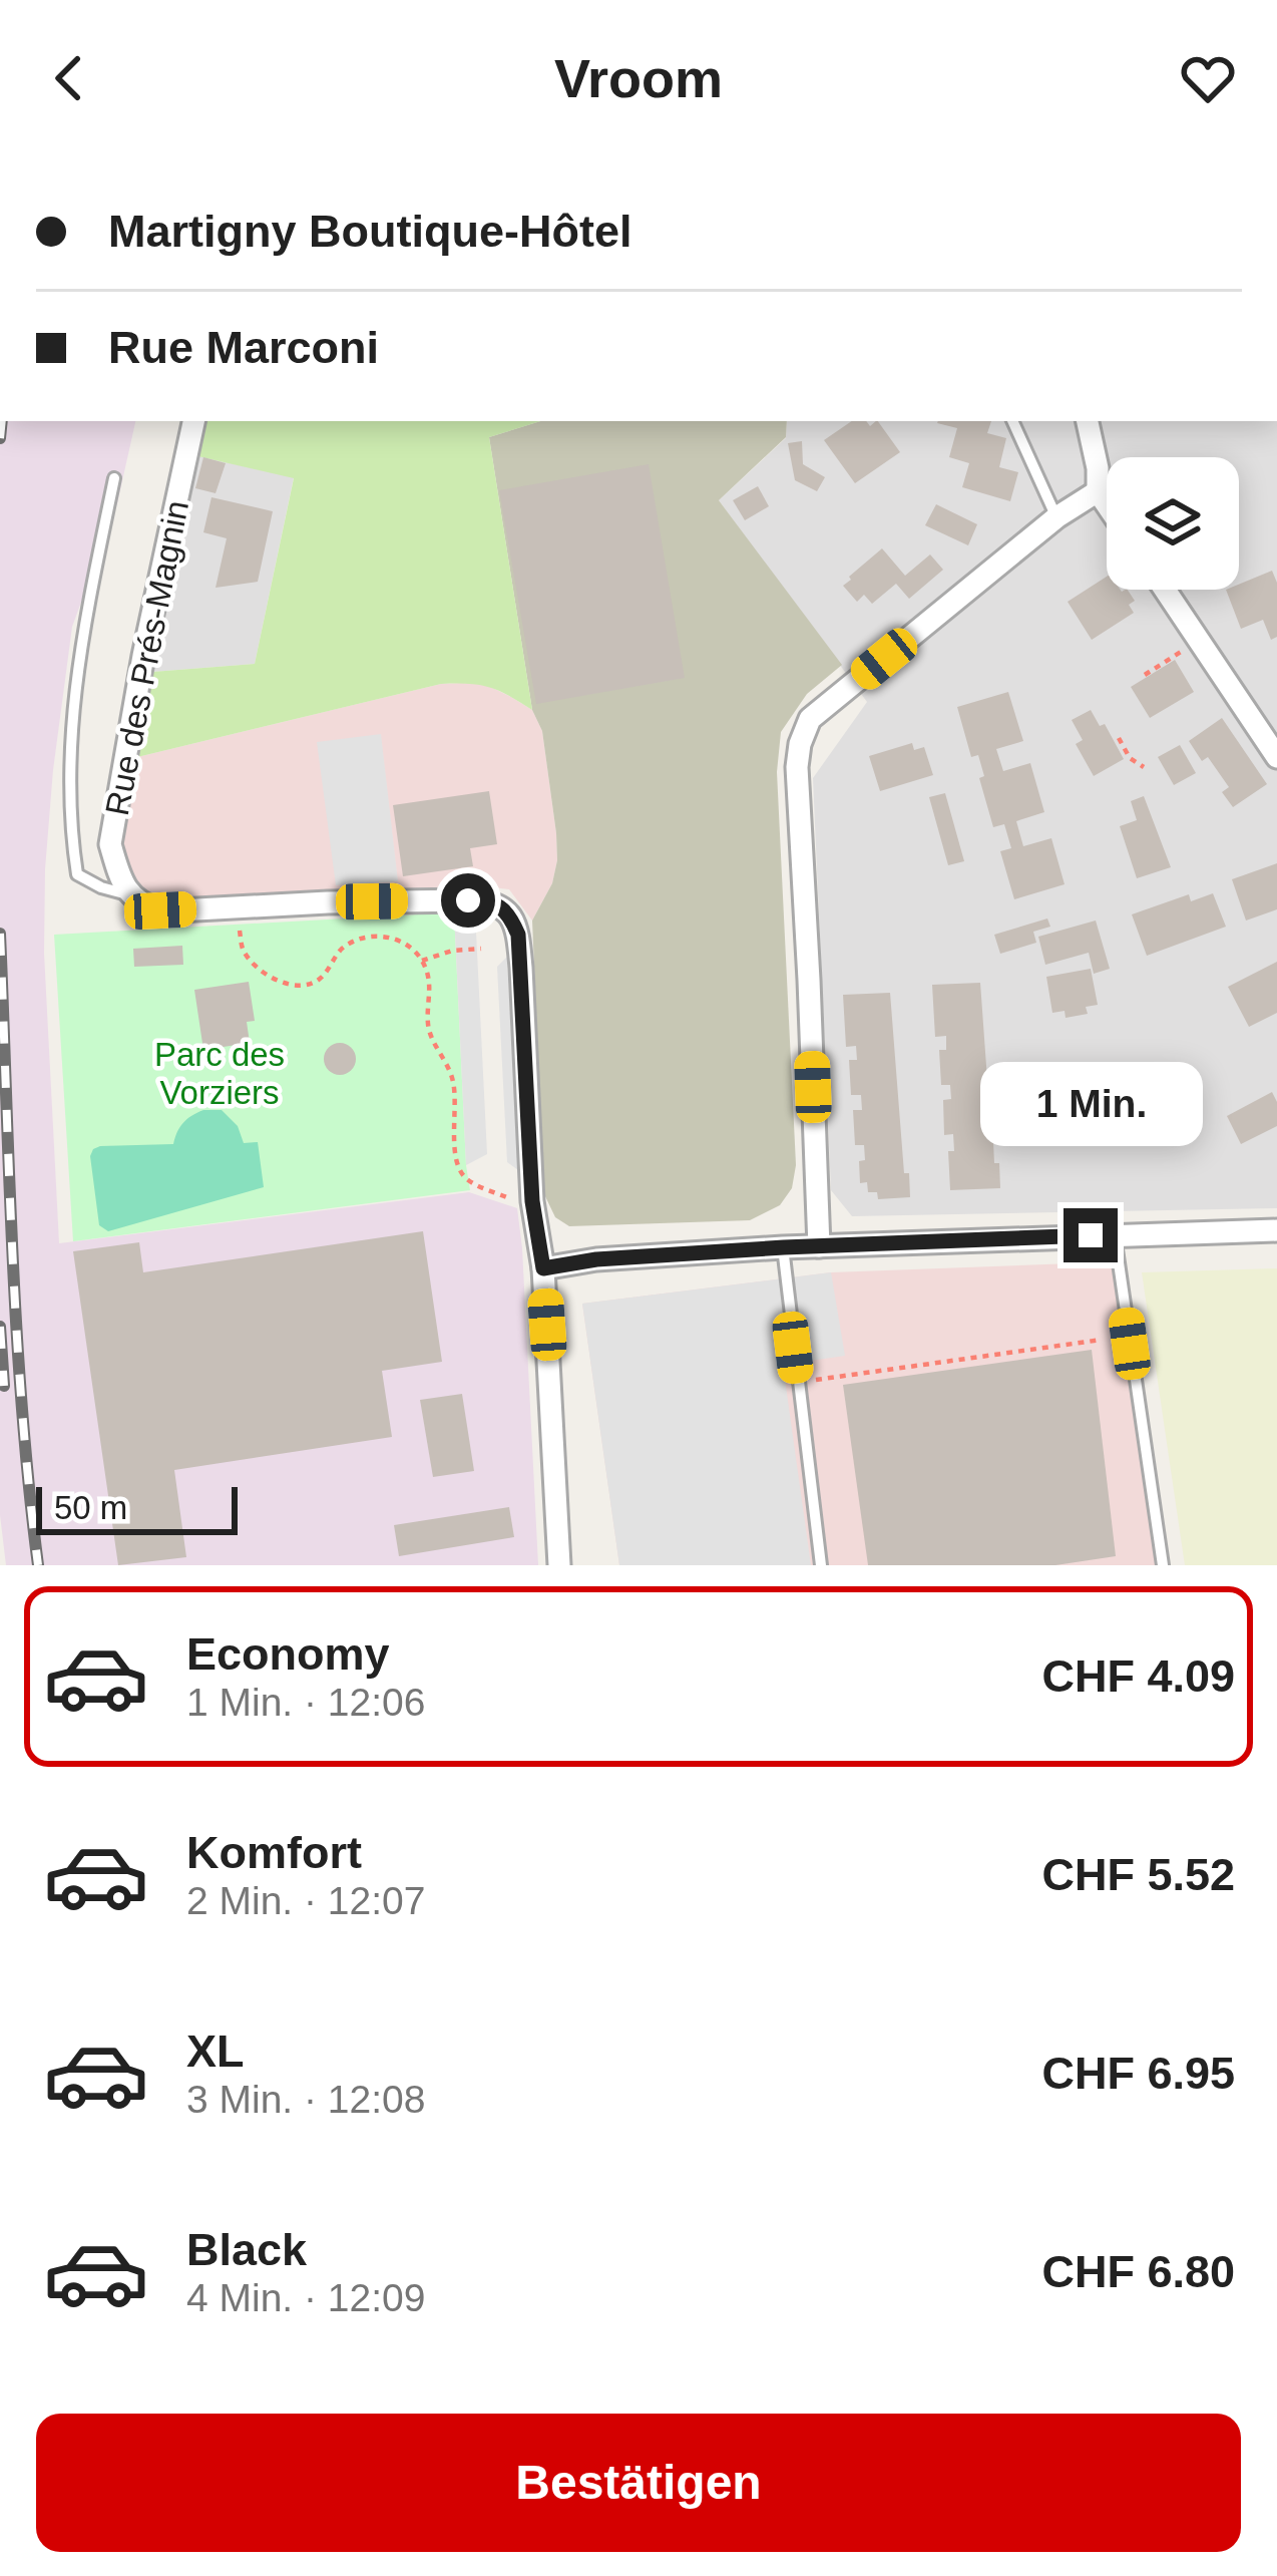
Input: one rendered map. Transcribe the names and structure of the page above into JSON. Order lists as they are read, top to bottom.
{
  "streets": {
    "street": ["Rue des Prés-Magnin"]
  },
  "parks": ["Parc des Vorziers"],
  "scale_bar": "50 m",
  "page": {
    "header": "Vroom",
    "banner": ["Martigny Boutique-Hôtel", "Rue Marconi"],
    "bubble": "1 Min.",
    "scale": "50 m",
    "list": [
      {
        "name": "Economy",
        "note": "1 Min. · 12:06",
        "value": "CHF 4.09"
      },
      {
        "name": "Komfort",
        "note": "2 Min. · 12:07",
        "value": "CHF 5.52"
      },
      {
        "name": "XL",
        "note": "3 Min. · 12:08",
        "value": "CHF 6.95"
      },
      {
        "name": "Black",
        "note": "4 Min. · 12:09",
        "value": "CHF 6.80"
      }
    ],
    "buttons": "Bestätigen"
  }
}
